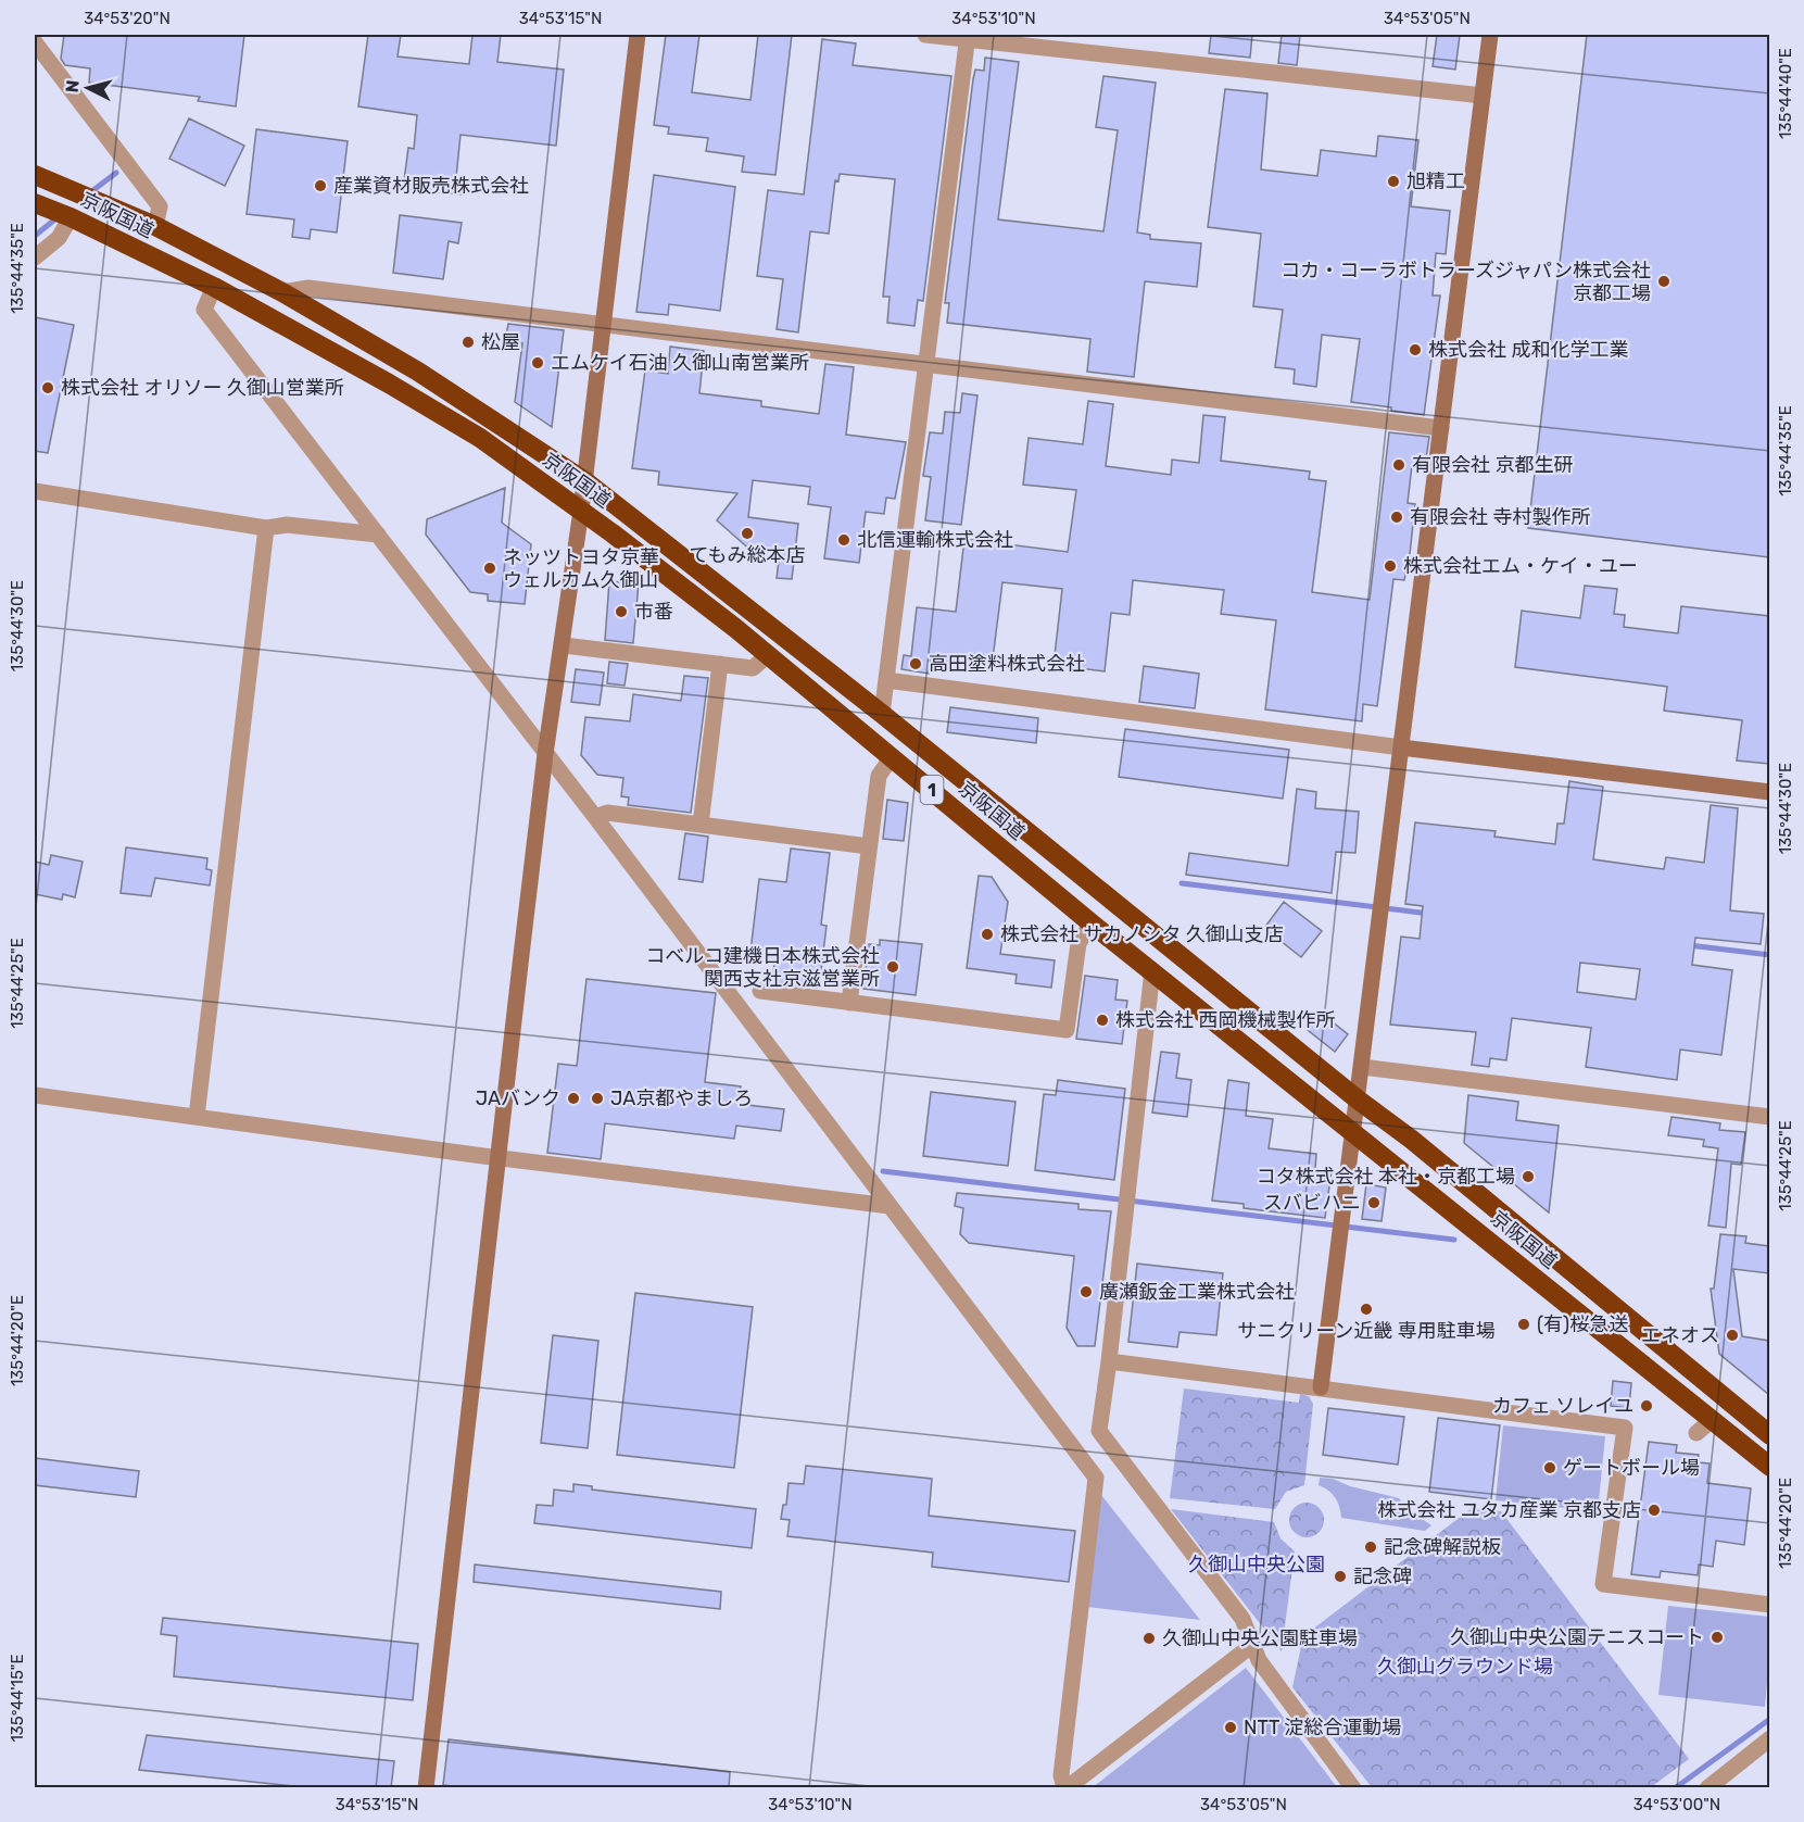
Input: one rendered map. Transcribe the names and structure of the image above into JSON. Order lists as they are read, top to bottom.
{
  "streets": {
    "highway": ["京阪国道", "1"]
  },
  "parks": ["久御山中央公園", "久御山グラウンド場"],
  "places": [
    "旭精工",
    "産業資材販売株式会社",
    "コカ・コーラボトラーズジャパン株式会社 京都工場",
    "松屋",
    "株式会社 成和化学工業",
    "エムケイ石油 久御山南営業所",
    "株式会社 オリソー 久御山営業所",
    "有限会社 京都生研",
    "有限会社 寺村製作所",
    "てもみ総本店",
    "北信運輸株式会社",
    "株式会社エム・ケイ・ユー",
    "ネッツトヨタ京華 ウェルカム久御山",
    "市番",
    "高田塗料株式会社",
    "株式会社 サカノシタ 久御山支店",
    "コベルコ建機日本株式会社 関西支社京滋営業所",
    "株式会社 西岡機械製作所",
    "JAバンク",
    "JA京都やましろ",
    "コタ株式会社 本社・京都工場",
    "スバビハニ",
    "廣瀬鈑金工業株式会社",
    "サニクリーン近畿 専用駐車場",
    "(有)桜急送",
    "エネオス",
    "カフェ ソレイユ",
    "ゲートボール場",
    "株式会社 ユタカ産業 京都支店",
    "記念碑解説板",
    "記念碑",
    "久御山中央公園テニスコート",
    "久御山中央公園駐車場",
    "NTT 淀総合運動場"
  ],
  "north": "left",
  "coordinates": [
    "34°53'20\"N",
    "34°53'15\"N",
    "34°53'10\"N",
    "34°53'05\"N",
    "135°44'40\"E",
    "135°44'35\"E",
    "135°44'30\"E",
    "135°44'25\"E",
    "135°44'20\"E",
    "135°44'15\"E",
    "34°53'00\"N"
  ]
}
